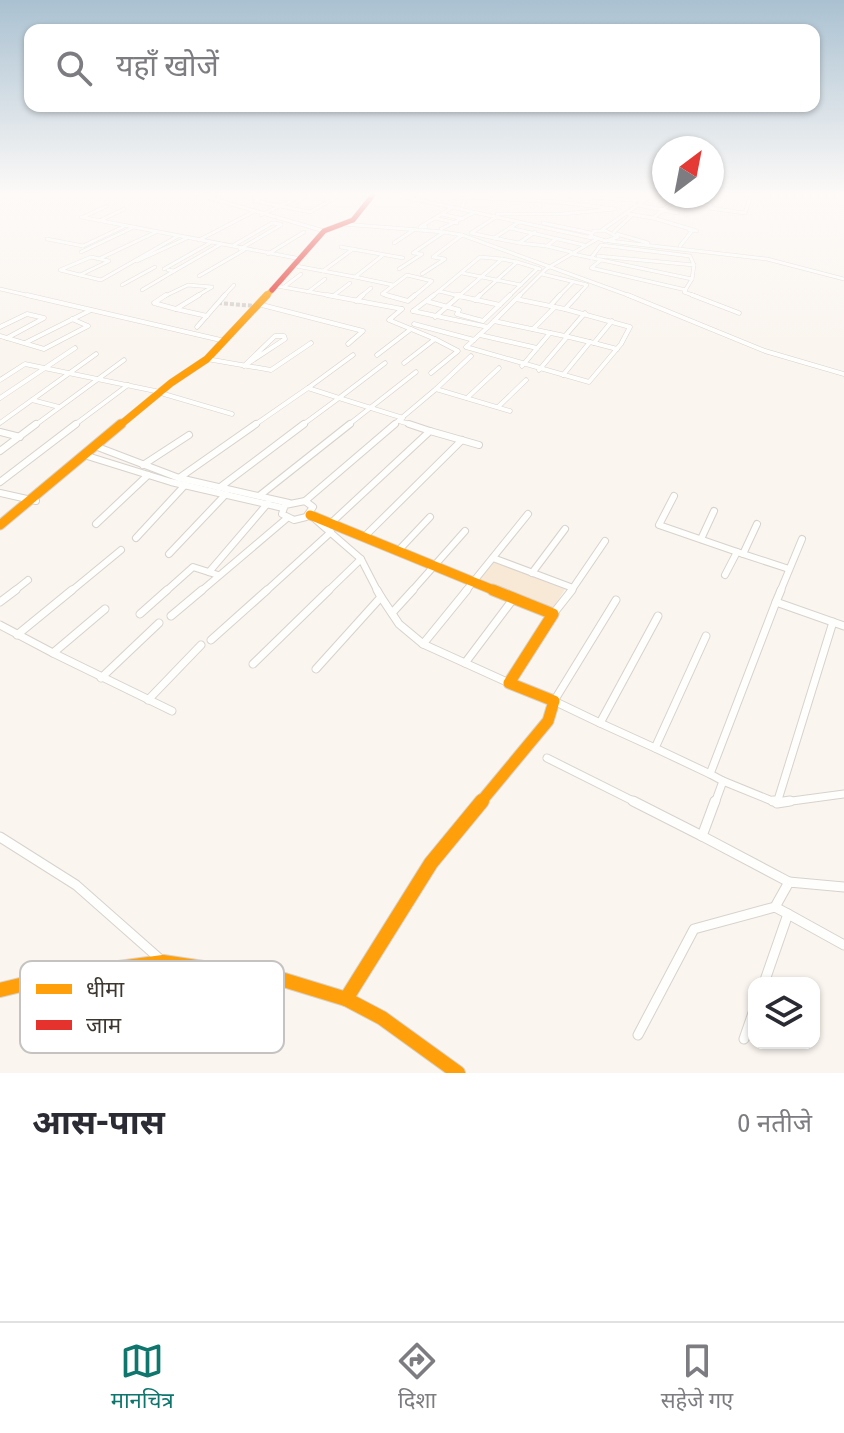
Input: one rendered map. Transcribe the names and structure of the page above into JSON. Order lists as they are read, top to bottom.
{
  "legend": ["धीमा", "जाम"],
  "north": "top right",
  "page": {
    "search": "यहाँ खोजें",
    "heading": ["आस-पास", "0 नतीजे"],
    "nav": ["मानचित्र", "दिशा", "सहेजे गए"]
  }
}
